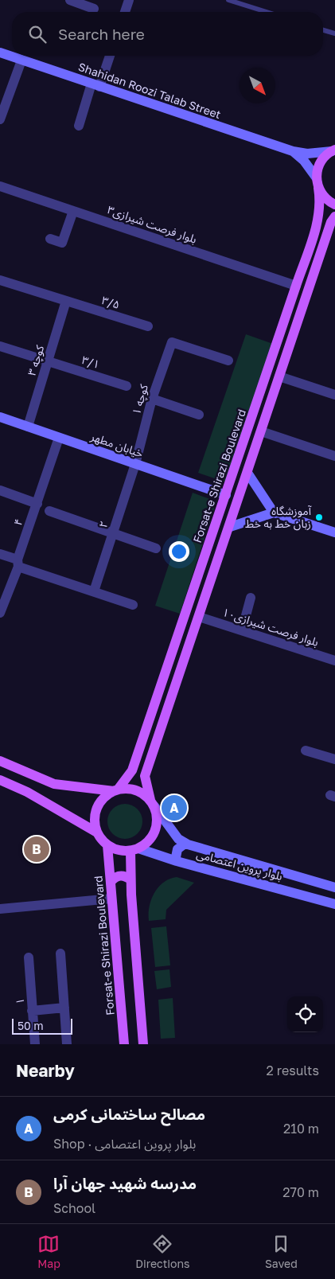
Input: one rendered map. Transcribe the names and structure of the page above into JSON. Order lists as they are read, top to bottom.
{
  "streets": {
    "main road": ["Forsat-e Shirazi Boulevard"],
    "street": [
      "Shahidan Roozi Talab Street",
      "۳بلوار فرصت شیرازی",
      "۳/۵",
      "کوچه ۳",
      "۳/۱",
      "کوچه ۱",
      "خیابان مطهر",
      "۴",
      "۲",
      "بلوار فرصت شیرازی۱۰",
      "بلوار پروین اعتصامی",
      "۱"
    ]
  },
  "crossings": [
    ["Shahidan Roozi Talab Street", "Forsat-e Shirazi Boulevard"],
    ["۳بلوار فرصت شیرازی", "Forsat-e Shirazi Boulevard"],
    ["۳/۵", "کوچه ۳"],
    ["کوچه ۳", "۳/۱"],
    ["کوچه ۳", "خیابان مطهر"],
    ["کوچه ۱", "خیابان مطهر"],
    ["کوچه ۱", "۲"],
    ["خیابان مطهر", "Forsat-e Shirazi Boulevard"],
    ["خیابان مطهر", "۴"],
    ["خیابان مطهر", "۲"],
    ["Forsat-e Shirazi Boulevard", "بلوار پروین اعتصامی"]
  ],
  "places": ["آموزشگاه زبان خط به خط"],
  "scale_bar": "50 m",
  "north": "bottom right",
  "page": {
    "search": "Search here",
    "pins": ["A", "B"],
    "scale": "50 m",
    "heading": ["Nearby", "2 results"],
    "list": [
      {
        "mark": "A",
        "name": "مصالح ساختمانی کرمی",
        "note": "Shop · بلوار پروین اعتصامی",
        "value": "210 m"
      },
      {
        "mark": "B",
        "name": "مدرسه شهید جهان آرا",
        "note": "School",
        "value": "270 m"
      }
    ],
    "nav": ["Map", "Directions", "Saved"]
  }
}
